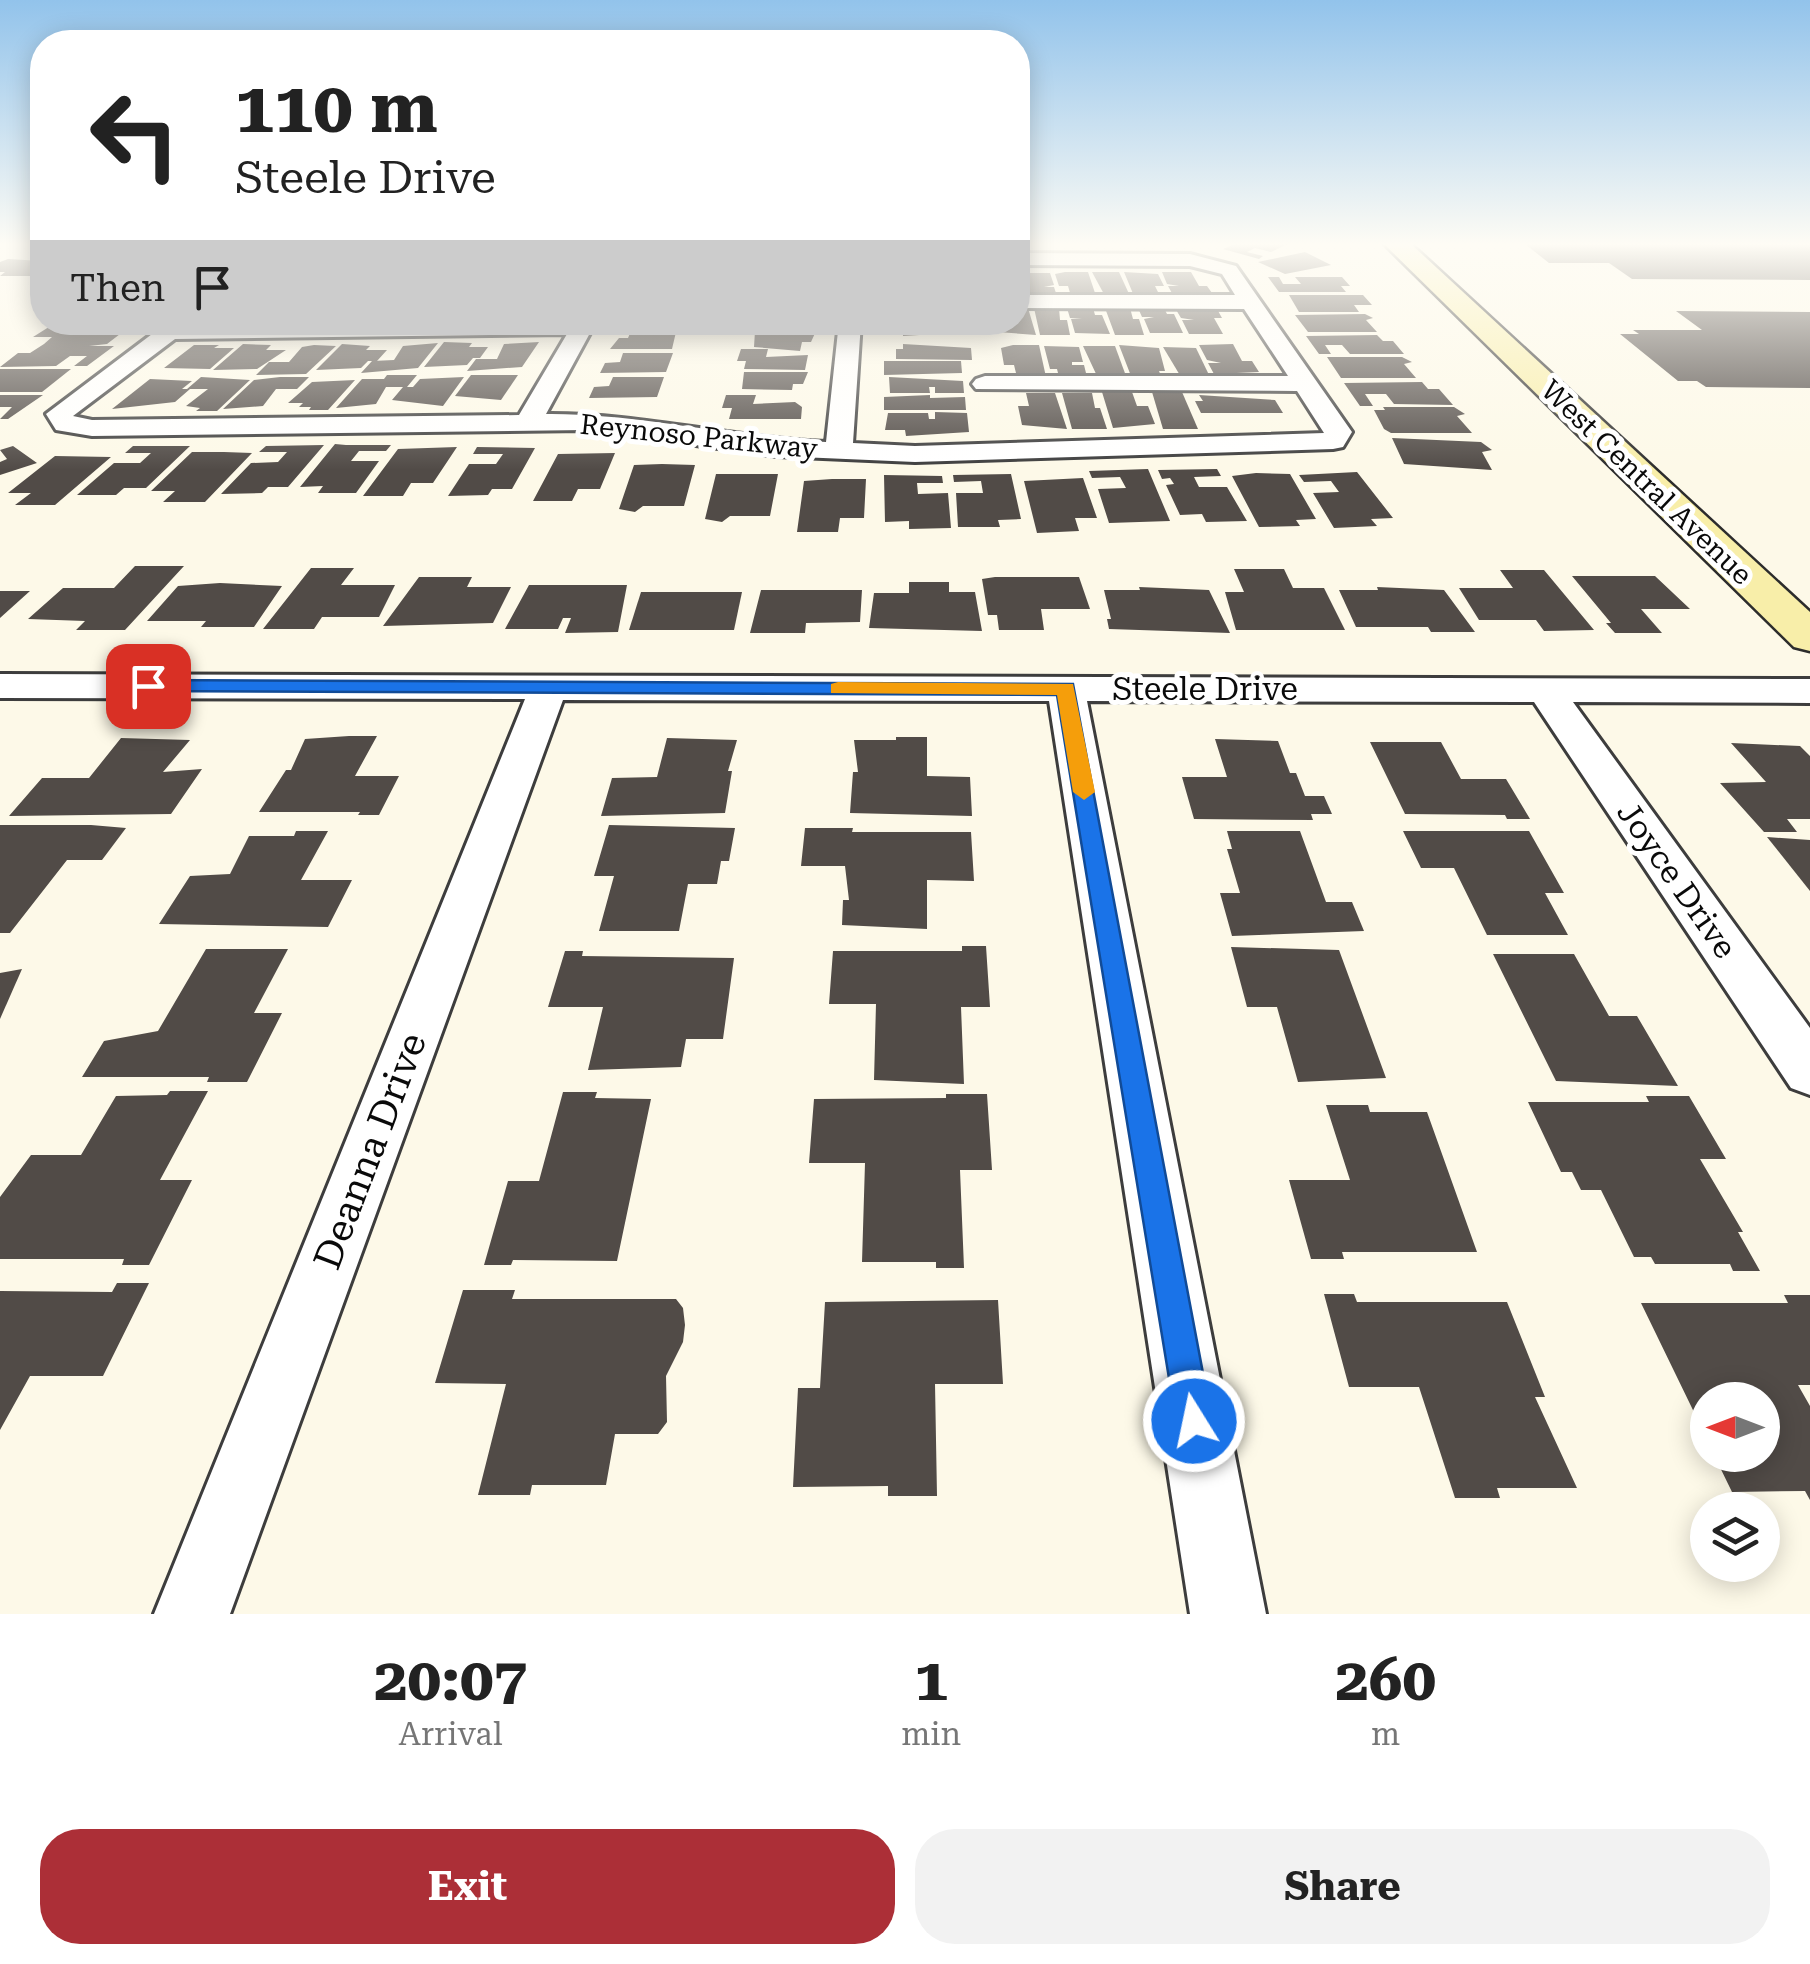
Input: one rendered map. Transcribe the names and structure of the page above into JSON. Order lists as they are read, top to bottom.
{
  "streets": {
    "main road": ["West Central Avenue"],
    "street": [
      "Reynoso Parkway",
      "Steele Drive",
      "Joyce Drive",
      "Deanna Drive"
    ]
  },
  "crossings": [
    ["Steele Drive", "Joyce Drive"],
    ["Steele Drive", "Deanna Drive"]
  ],
  "north": "left",
  "page": {
    "turn": ["110 m", "Steele Drive"],
    "then": "Then",
    "eta": [
      "20:07",
      "Arrival",
      "1",
      "min",
      "260",
      "m"
    ],
    "buttons": ["Exit", "Share"]
  }
}
